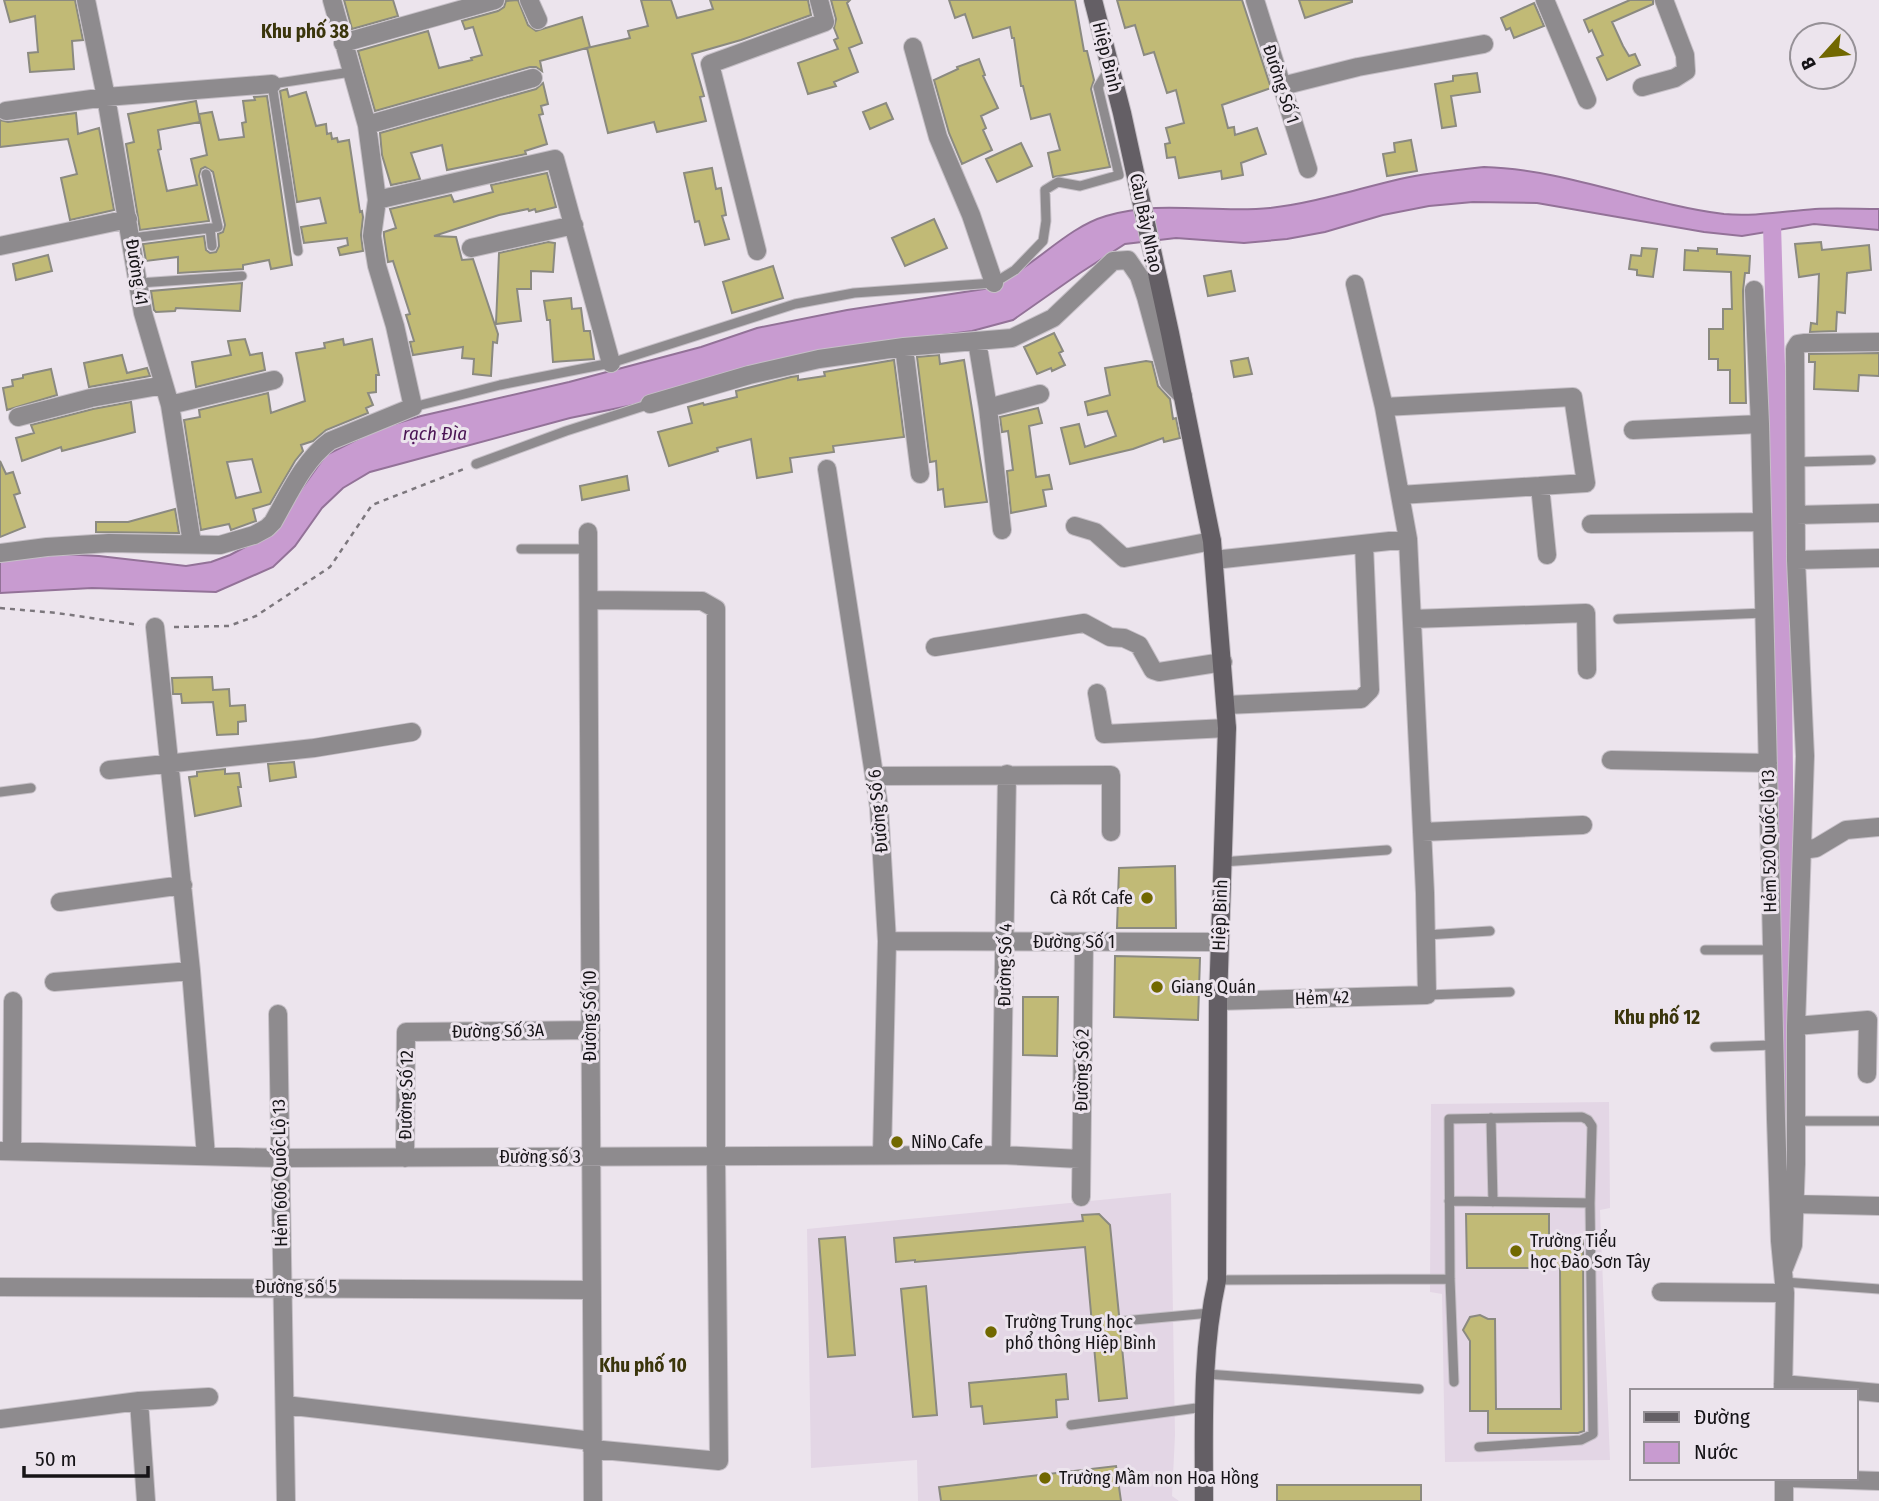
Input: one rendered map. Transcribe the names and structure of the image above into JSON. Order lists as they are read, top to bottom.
{
  "streets": {
    "main road": ["Hiệp Bình", "Cầu Bảy Nhạo"],
    "street": [
      "Đường Số 1",
      "Đường 41",
      "Đường Số 6",
      "Hẻm 520 Quốc lộ 13",
      "Đường Số 4",
      "Hẻm 42",
      "Đường Số 10",
      "Đường Số 3A",
      "Đường Số 2",
      "Đường Số 12",
      "Đường số 3",
      "Hẻm 606 Quốc Lộ 13",
      "Đường số 5"
    ]
  },
  "crossings": [
    ["Hiệp Bình", "Đường Số 1"],
    ["Hiệp Bình", "Cầu Bảy Nhạo"],
    ["Hiệp Bình", "Hẻm 42"],
    ["Đường Số 1", "Đường Số 6"],
    ["Đường Số 1", "Đường Số 4"],
    ["Đường Số 1", "Đường Số 2"],
    ["Đường Số 6", "Đường số 3"],
    ["Đường Số 4", "Đường số 3"],
    ["Đường Số 10", "Đường Số 3A"],
    ["Đường Số 10", "Đường số 3"],
    ["Đường Số 10", "Đường số 5"],
    ["Đường Số 3A", "Đường Số 12"],
    ["Đường Số 2", "Đường số 3"],
    ["Đường Số 12", "Đường số 3"],
    ["Đường số 3", "Hẻm 606 Quốc Lộ 13"],
    ["Hẻm 606 Quốc Lộ 13", "Đường số 5"]
  ],
  "districts": ["Khu phố 38", "Khu phố 12", "Khu phố 10"],
  "water": ["rạch Đìa"],
  "places": [
    "Cà Rốt Cafe",
    "Giang Quán",
    "NiNo Cafe",
    "Trường Tiểu học Đào Sơn Tây",
    "Trường Trung học phổ thông Hiệp Bình",
    "Trường Mầm non Hoa Hồng"
  ],
  "legend": ["Đường", "Nước"],
  "scale_bar": "50 m",
  "north": "bottom left"
}
